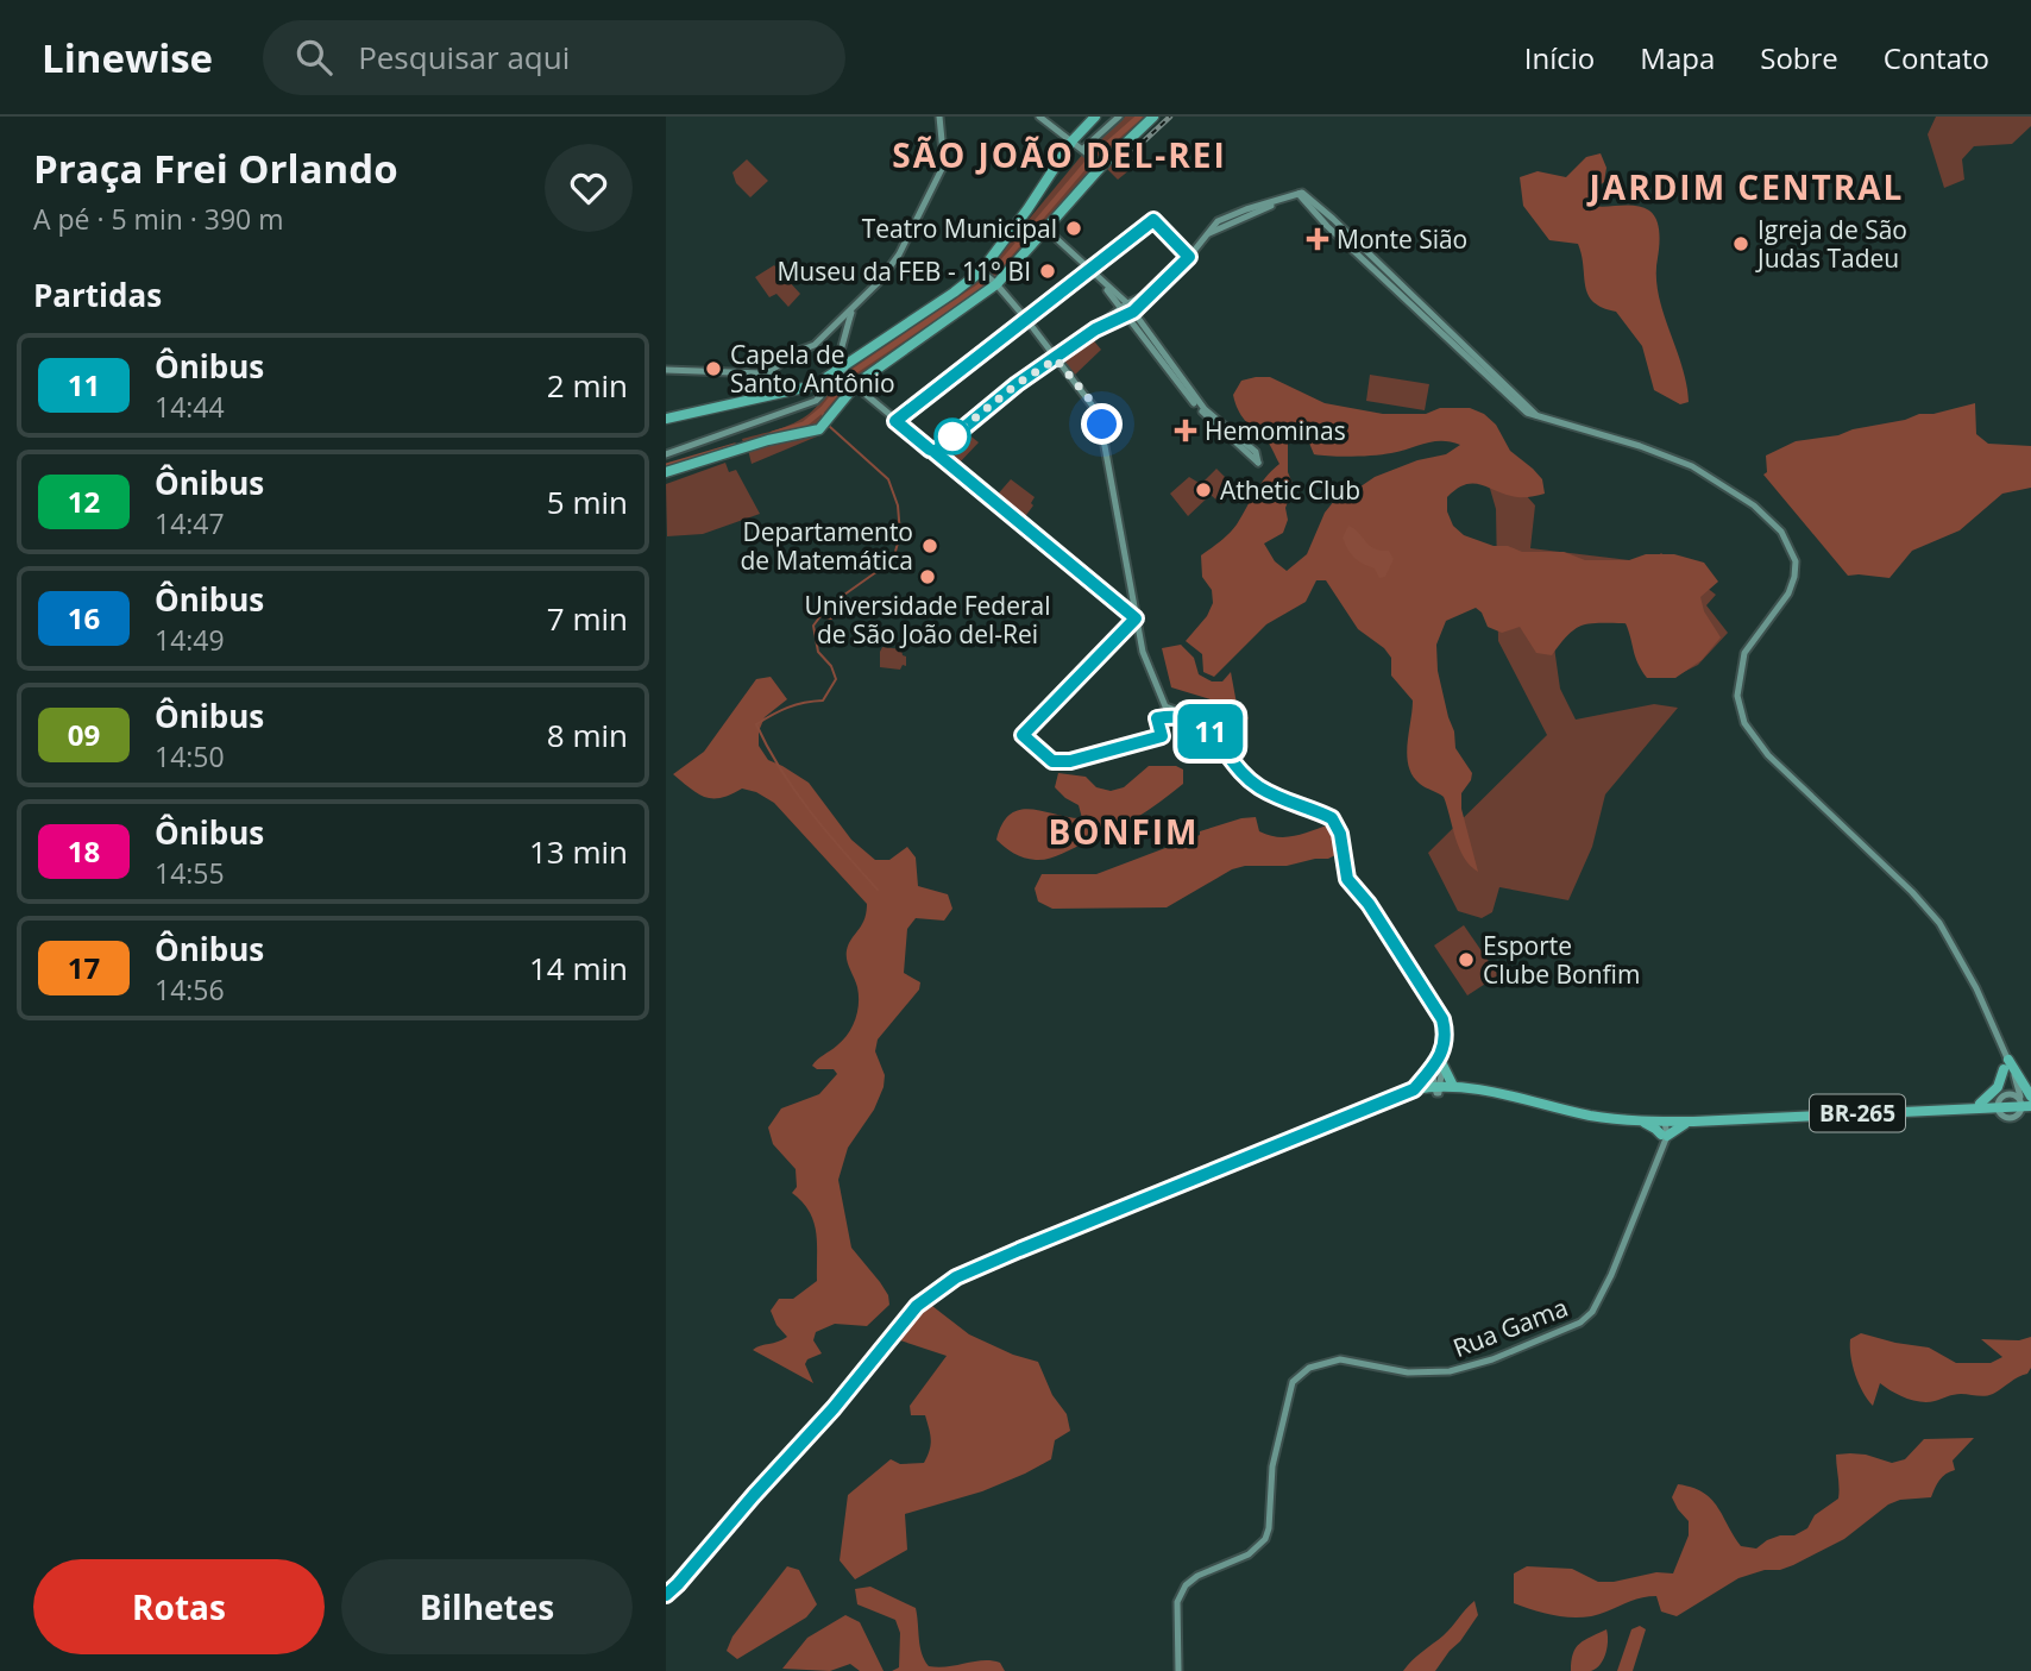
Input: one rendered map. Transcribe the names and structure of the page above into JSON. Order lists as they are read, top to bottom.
{
  "streets": {
    "highway": ["BR-265"],
    "main road": ["Rua Gama"]
  },
  "districts": ["SÃO JOÃO DEL-REI", "JARDIM CENTRAL", "BONFIM"],
  "places": {
    "other": [
      "Teatro Municipal",
      "Igreja de São Judas Tadeu",
      "Museu da FEB - 11° BI",
      "Capela de Santo Antônio",
      "Athetic Club",
      "Departamento de Matemática",
      "Universidade Federal de São João del-Rei",
      "Esporte Clube Bonfim"
    ],
    "health": ["Monte Sião", "Hemominas"]
  },
  "lines": ["bus line 11"],
  "page": {
    "header": "Linewise",
    "search": "Pesquisar aqui",
    "nav": [
      "Início",
      "Mapa",
      "Sobre",
      "Contato"
    ],
    "heading": [
      ["Praça Frei Orlando", "A pé · 5 min · 390 m"],
      "Partidas"
    ],
    "on_map": "11",
    "list": [
      {
        "mark": "11",
        "name": "Ônibus",
        "note": "14:44",
        "value": "2 min"
      },
      {
        "mark": "12",
        "name": "Ônibus",
        "note": "14:47",
        "value": "5 min"
      },
      {
        "mark": "16",
        "name": "Ônibus",
        "note": "14:49",
        "value": "7 min"
      },
      {
        "mark": "09",
        "name": "Ônibus",
        "note": "14:50",
        "value": "8 min"
      },
      {
        "mark": "18",
        "name": "Ônibus",
        "note": "14:55",
        "value": "13 min"
      },
      {
        "mark": "17",
        "name": "Ônibus",
        "note": "14:56",
        "value": "14 min"
      }
    ],
    "buttons": ["Rotas", "Bilhetes"]
  }
}
